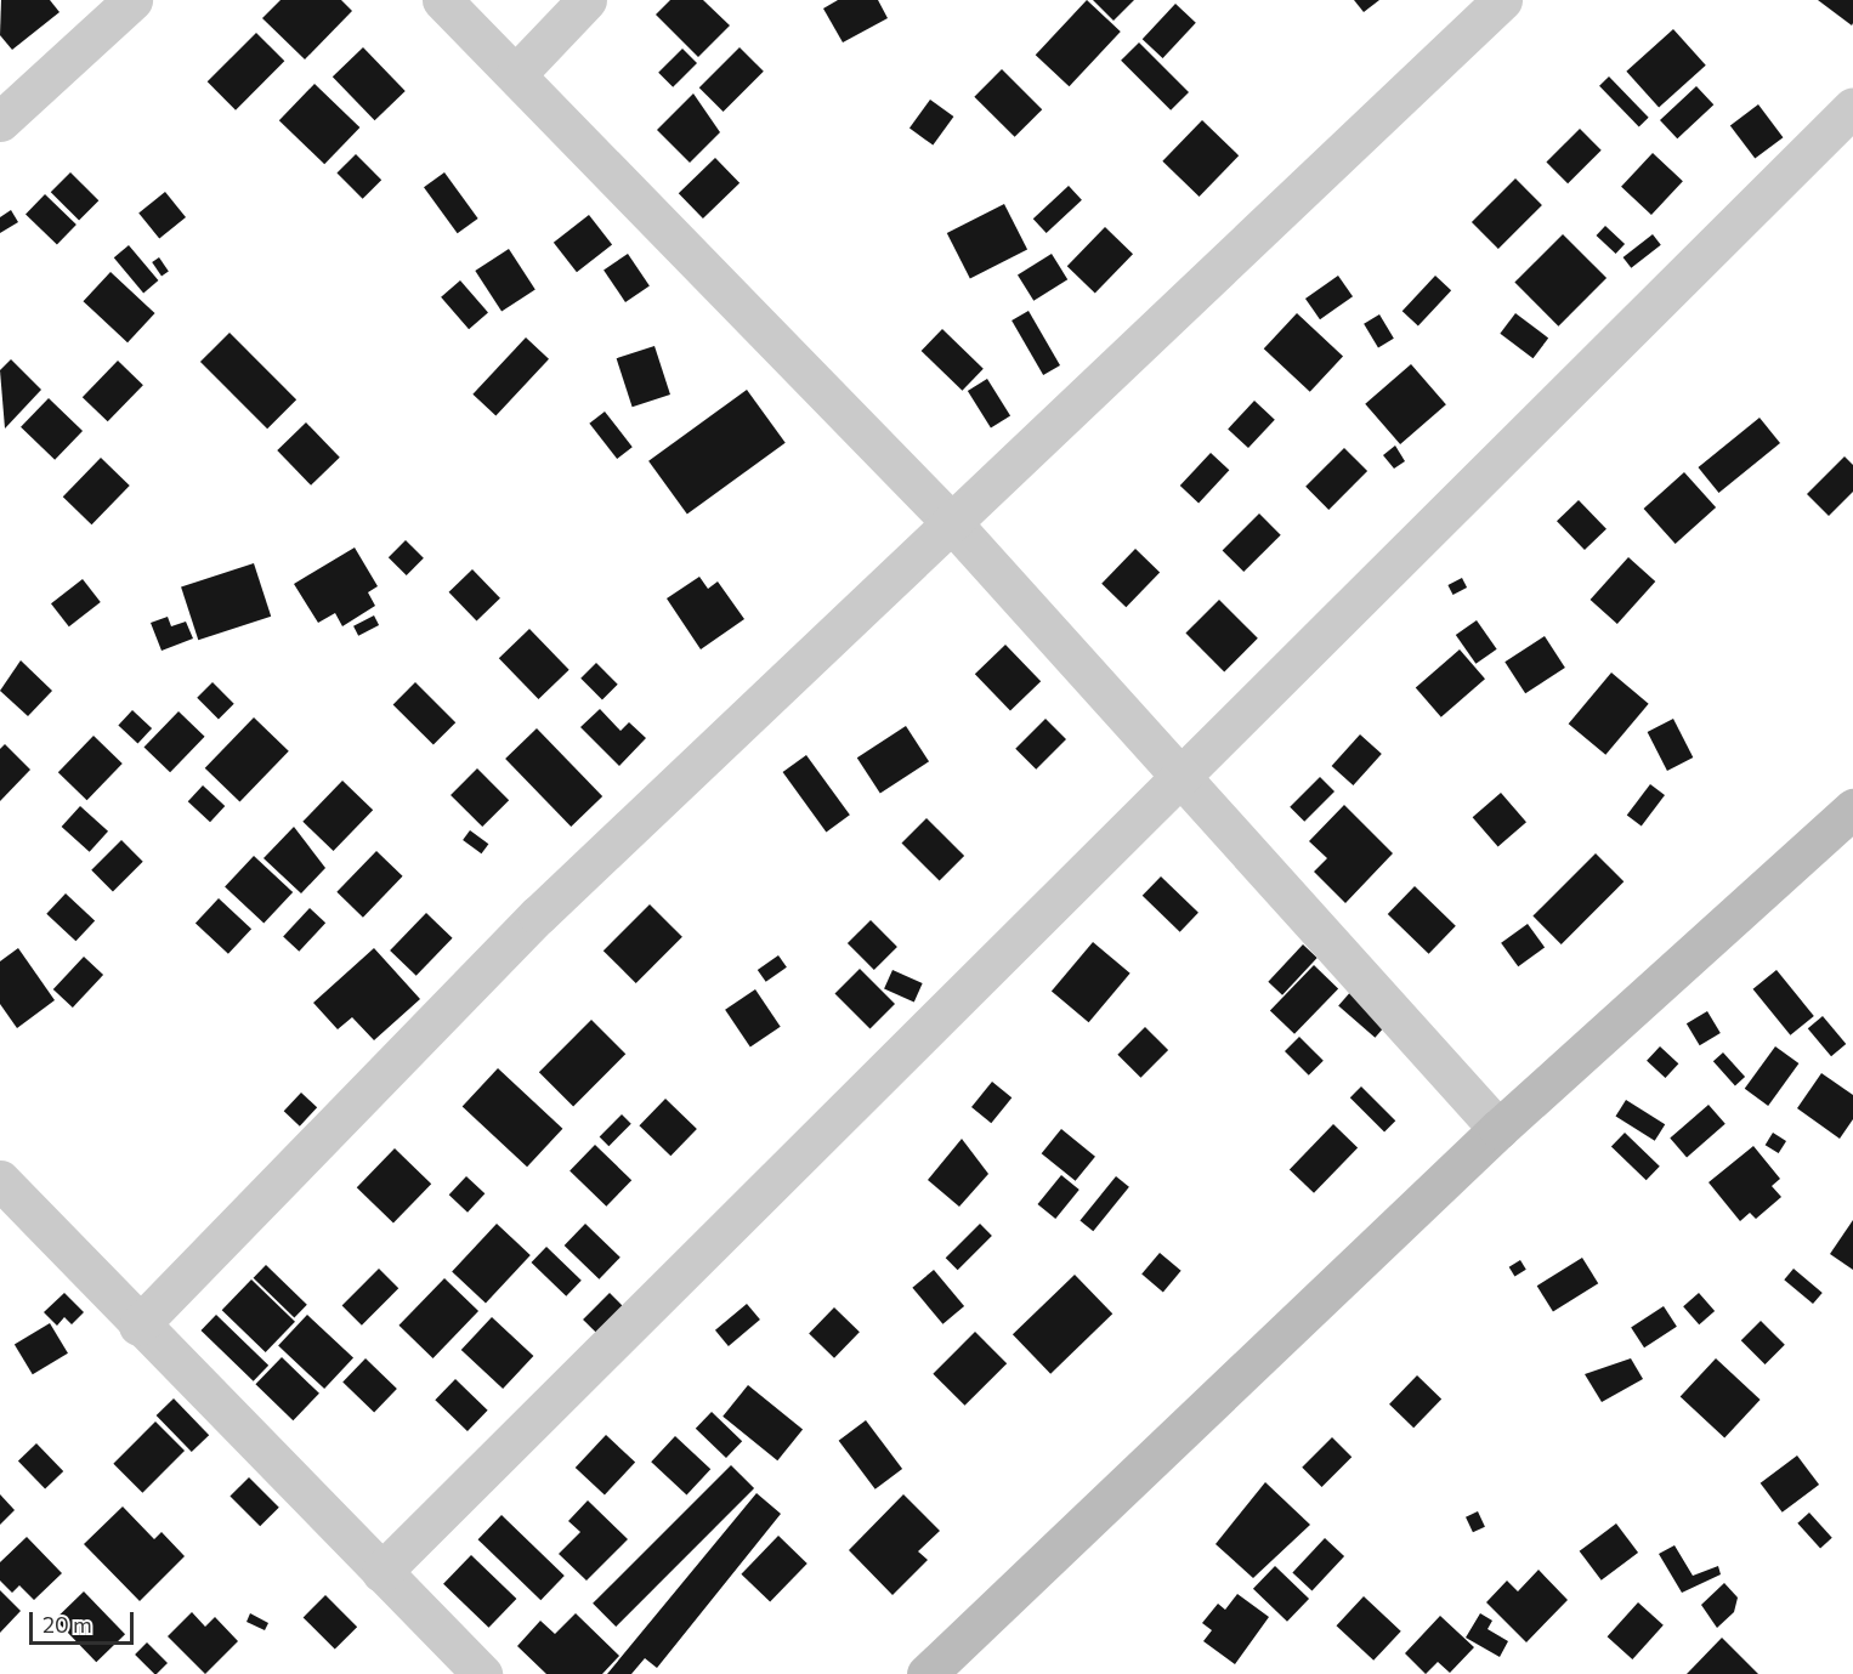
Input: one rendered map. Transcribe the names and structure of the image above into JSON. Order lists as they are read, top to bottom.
{
  "scale_bar": "20 m"
}
